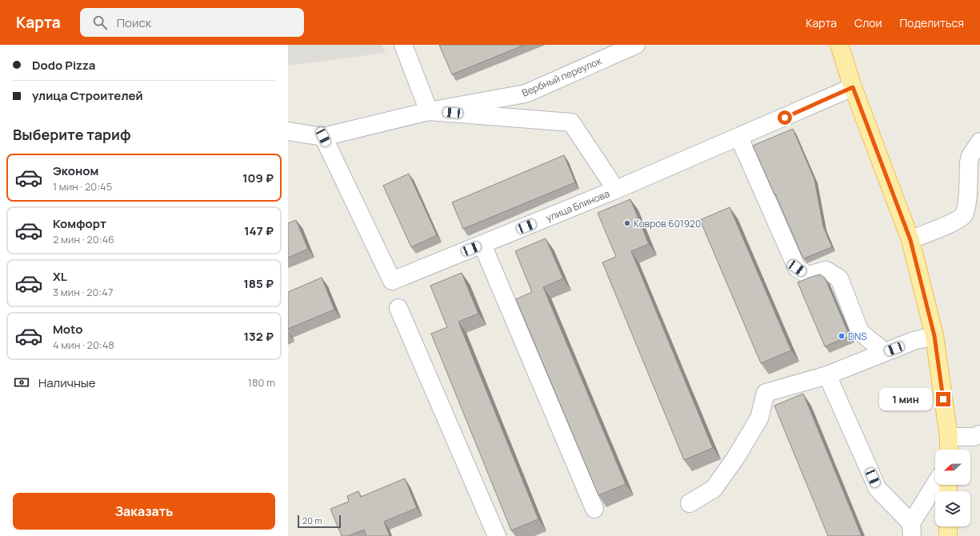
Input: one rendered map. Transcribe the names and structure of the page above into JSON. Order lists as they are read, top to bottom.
{
  "streets": {
    "street": ["Вербный переулок", "улица Блинова"]
  },
  "places": ["Ковров 601920", "DNS"],
  "scale_bar": "20 m",
  "north": "left",
  "page": {
    "header": "Карта",
    "search": "Поиск",
    "nav": ["Карта", "Слои", "Поделиться"],
    "banner": ["Dodo Pizza", "улица Строителей"],
    "heading": "Выберите тариф",
    "list": [
      {
        "name": "Эконом",
        "note": "1 мин · 20:45",
        "value": "109 ₽"
      },
      {
        "name": "Комфорт",
        "note": "2 мин · 20:46",
        "value": "147 ₽"
      },
      {
        "name": "XL",
        "note": "3 мин · 20:47",
        "value": "185 ₽"
      },
      {
        "name": "Moto",
        "note": "4 мин · 20:48",
        "value": "132 ₽"
      }
    ],
    "pay": ["Наличные", "180 m"],
    "bubble": "1 мин",
    "buttons": "Заказать",
    "scale": "20 m"
  }
}
